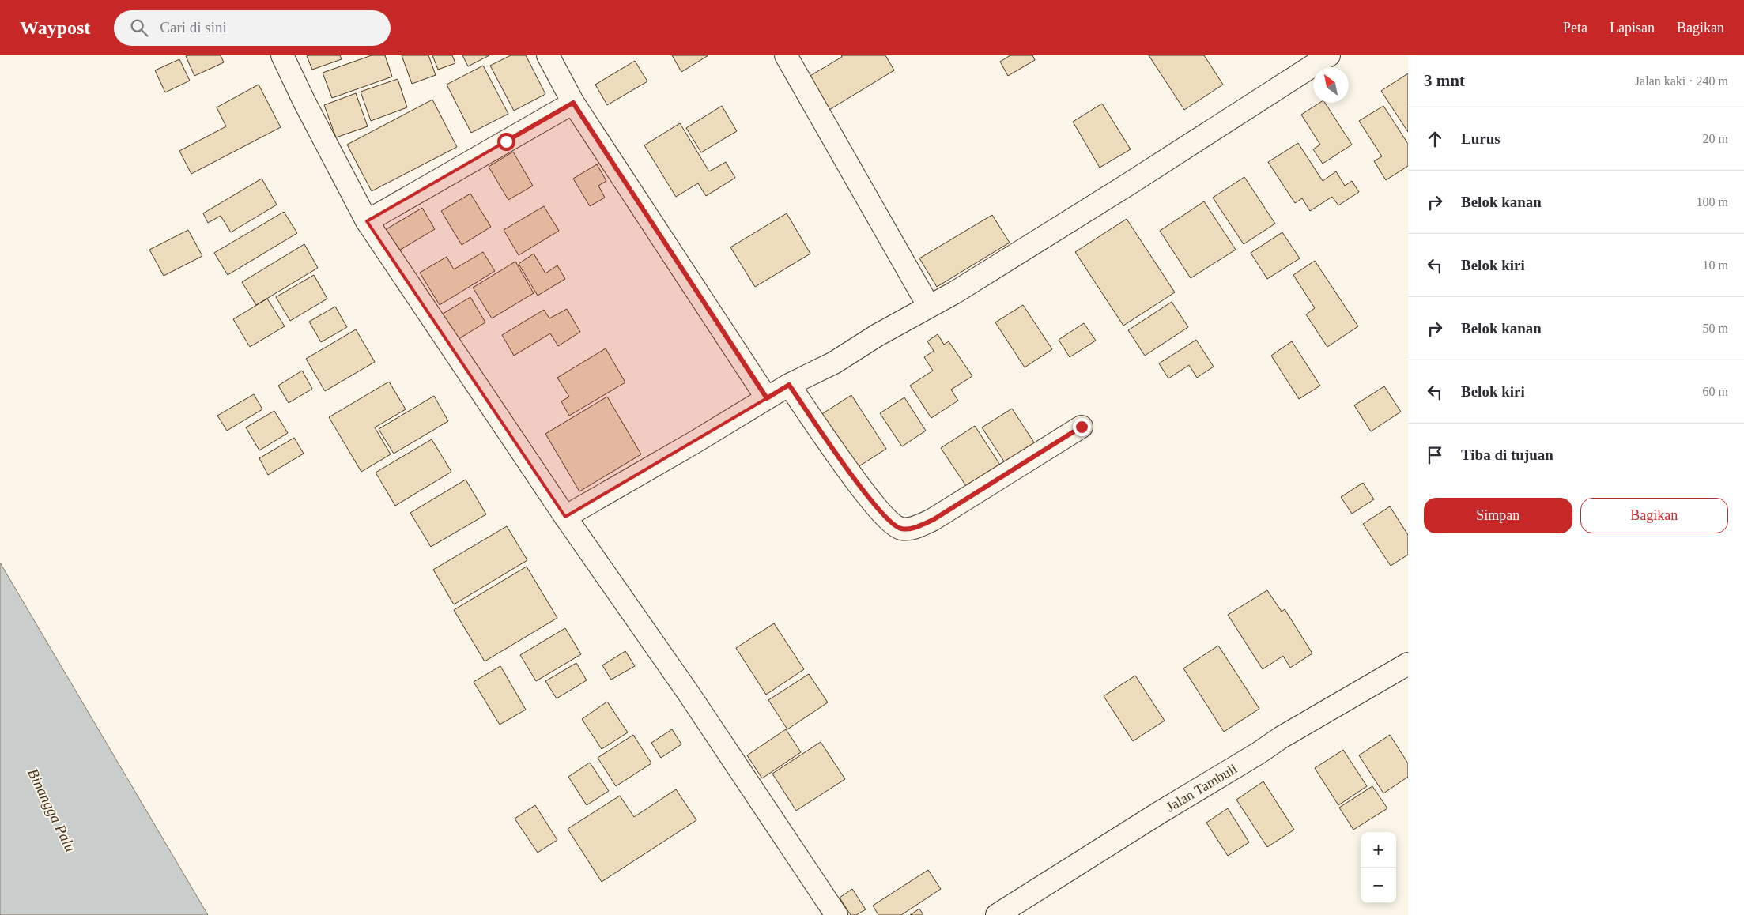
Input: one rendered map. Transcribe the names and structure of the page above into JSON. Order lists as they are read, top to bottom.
{
  "streets": {
    "street": ["Jalan Tambuli"]
  },
  "water": ["Binangga Palu"],
  "north": "top left",
  "page": {
    "header": "Waypost",
    "search": "Cari di sini",
    "nav": ["Peta", "Lapisan", "Bagikan"],
    "heading": ["3 mnt", "Jalan kaki · 240 m"],
    "list": [
      ["Lurus", "20 m"],
      ["Belok kanan", "100 m"],
      ["Belok kiri", "10 m"],
      ["Belok kanan", "50 m"],
      ["Belok kiri", "60 m"],
      "Tiba di tujuan"
    ],
    "buttons": ["Simpan", "Bagikan"],
    "map_buttons": ["+", "−"]
  }
}
